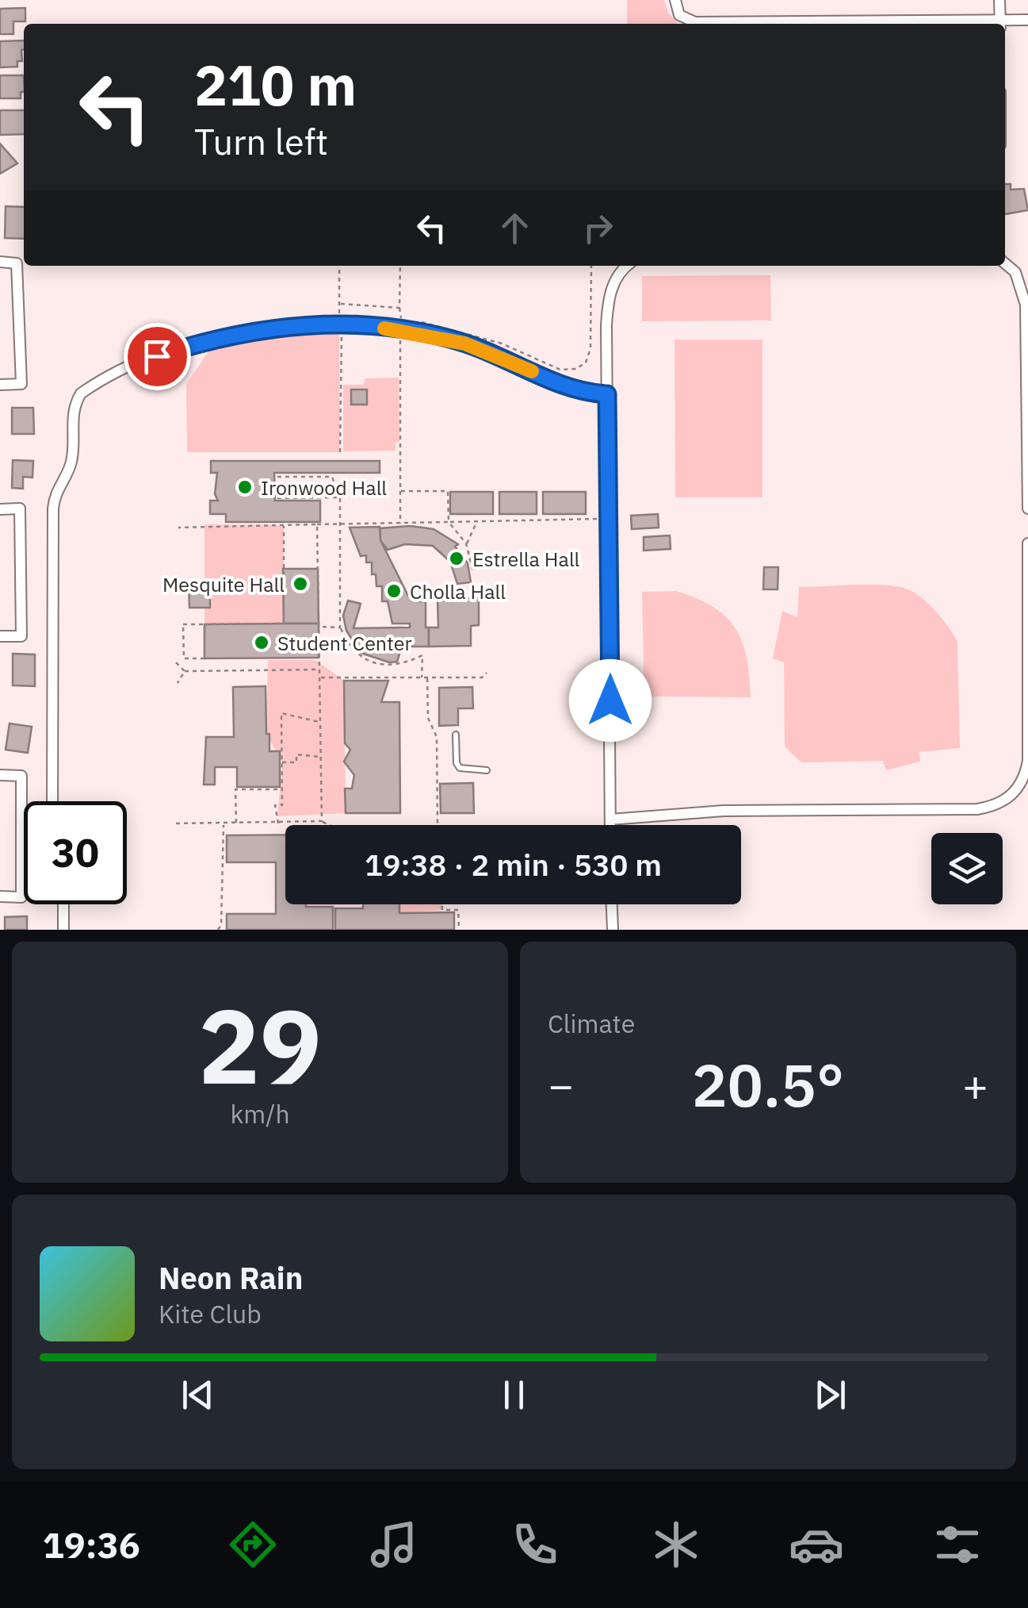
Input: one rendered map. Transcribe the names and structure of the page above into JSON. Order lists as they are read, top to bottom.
{
  "places": [
    "Ironwood Hall",
    "Estrella Hall",
    "Mesquite Hall",
    "Cholla Hall",
    "Student Center"
  ],
  "page": {
    "turn": ["210 m", "Turn left"],
    "limit": "30",
    "trip": "19:38 · 2 min · 530 m",
    "tile": [
      ["29", "km/h"],
      "Climate"
    ],
    "heat": ["−", "20.5°", "+"],
    "song": ["Neon Rain", "Kite Club"],
    "tabs": "19:36"
  }
}
